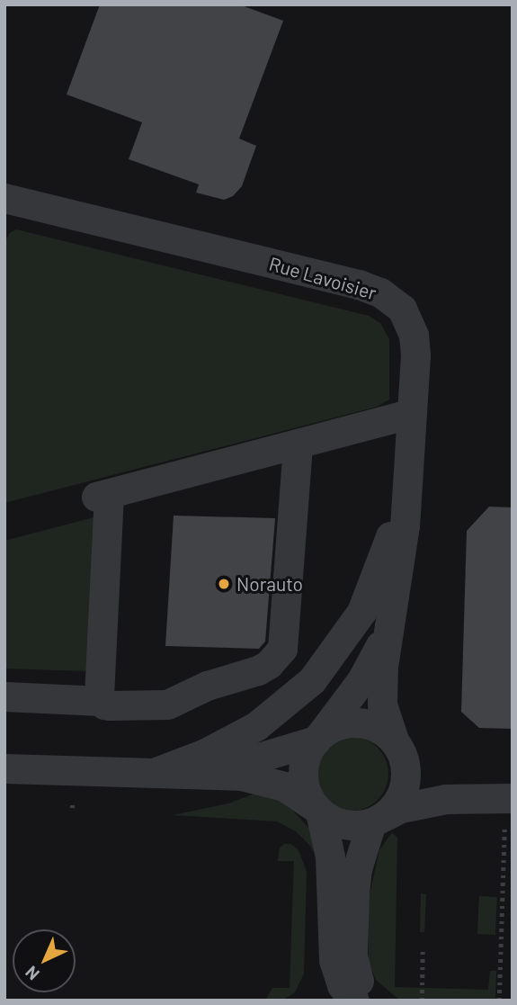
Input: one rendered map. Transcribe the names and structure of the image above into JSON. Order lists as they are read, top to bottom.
{
  "streets": {
    "street": ["Rue Lavoisier"]
  },
  "places": ["Norauto"],
  "north": "bottom left"
}
